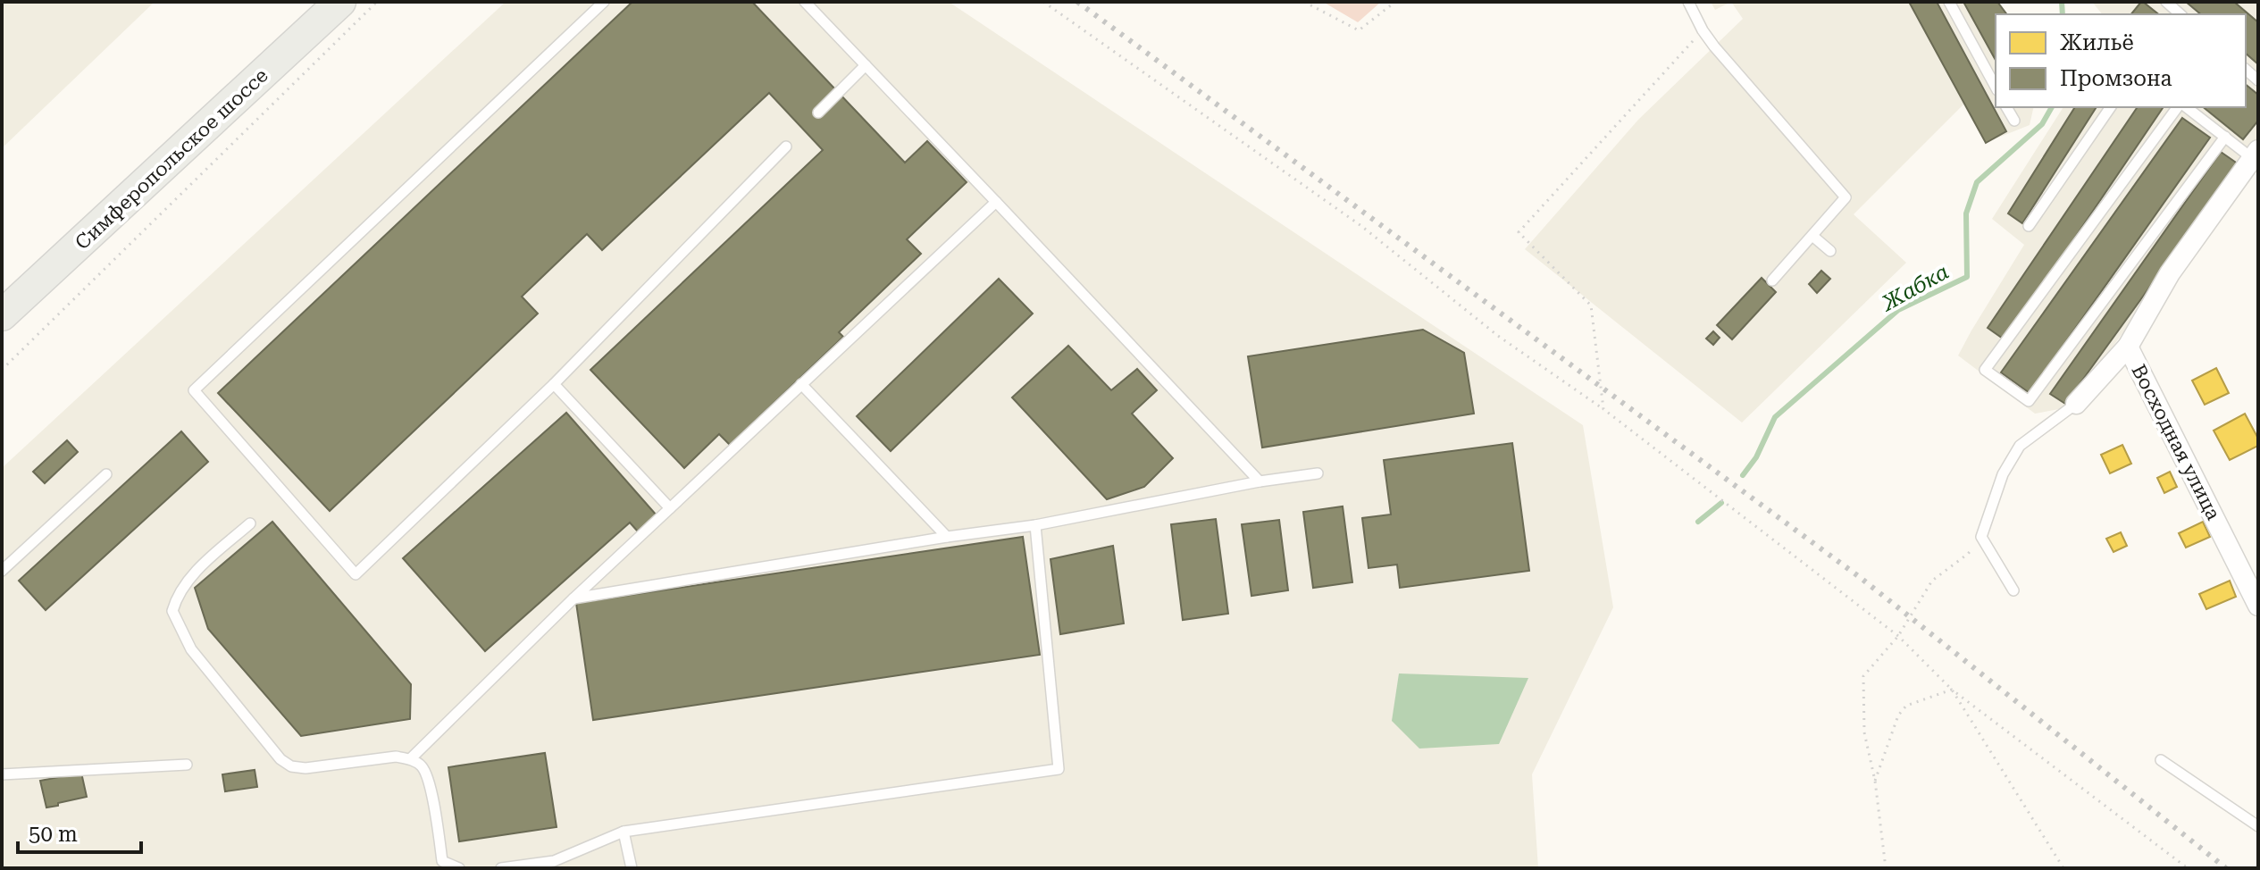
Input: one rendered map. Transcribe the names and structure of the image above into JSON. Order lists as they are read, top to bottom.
{
  "streets": {
    "main road": ["Симферопольское шоссе"],
    "street": ["Восходная улица"]
  },
  "water": ["Жабка"],
  "legend": ["Жильё", "Промзона"],
  "scale_bar": "50 m"
}
